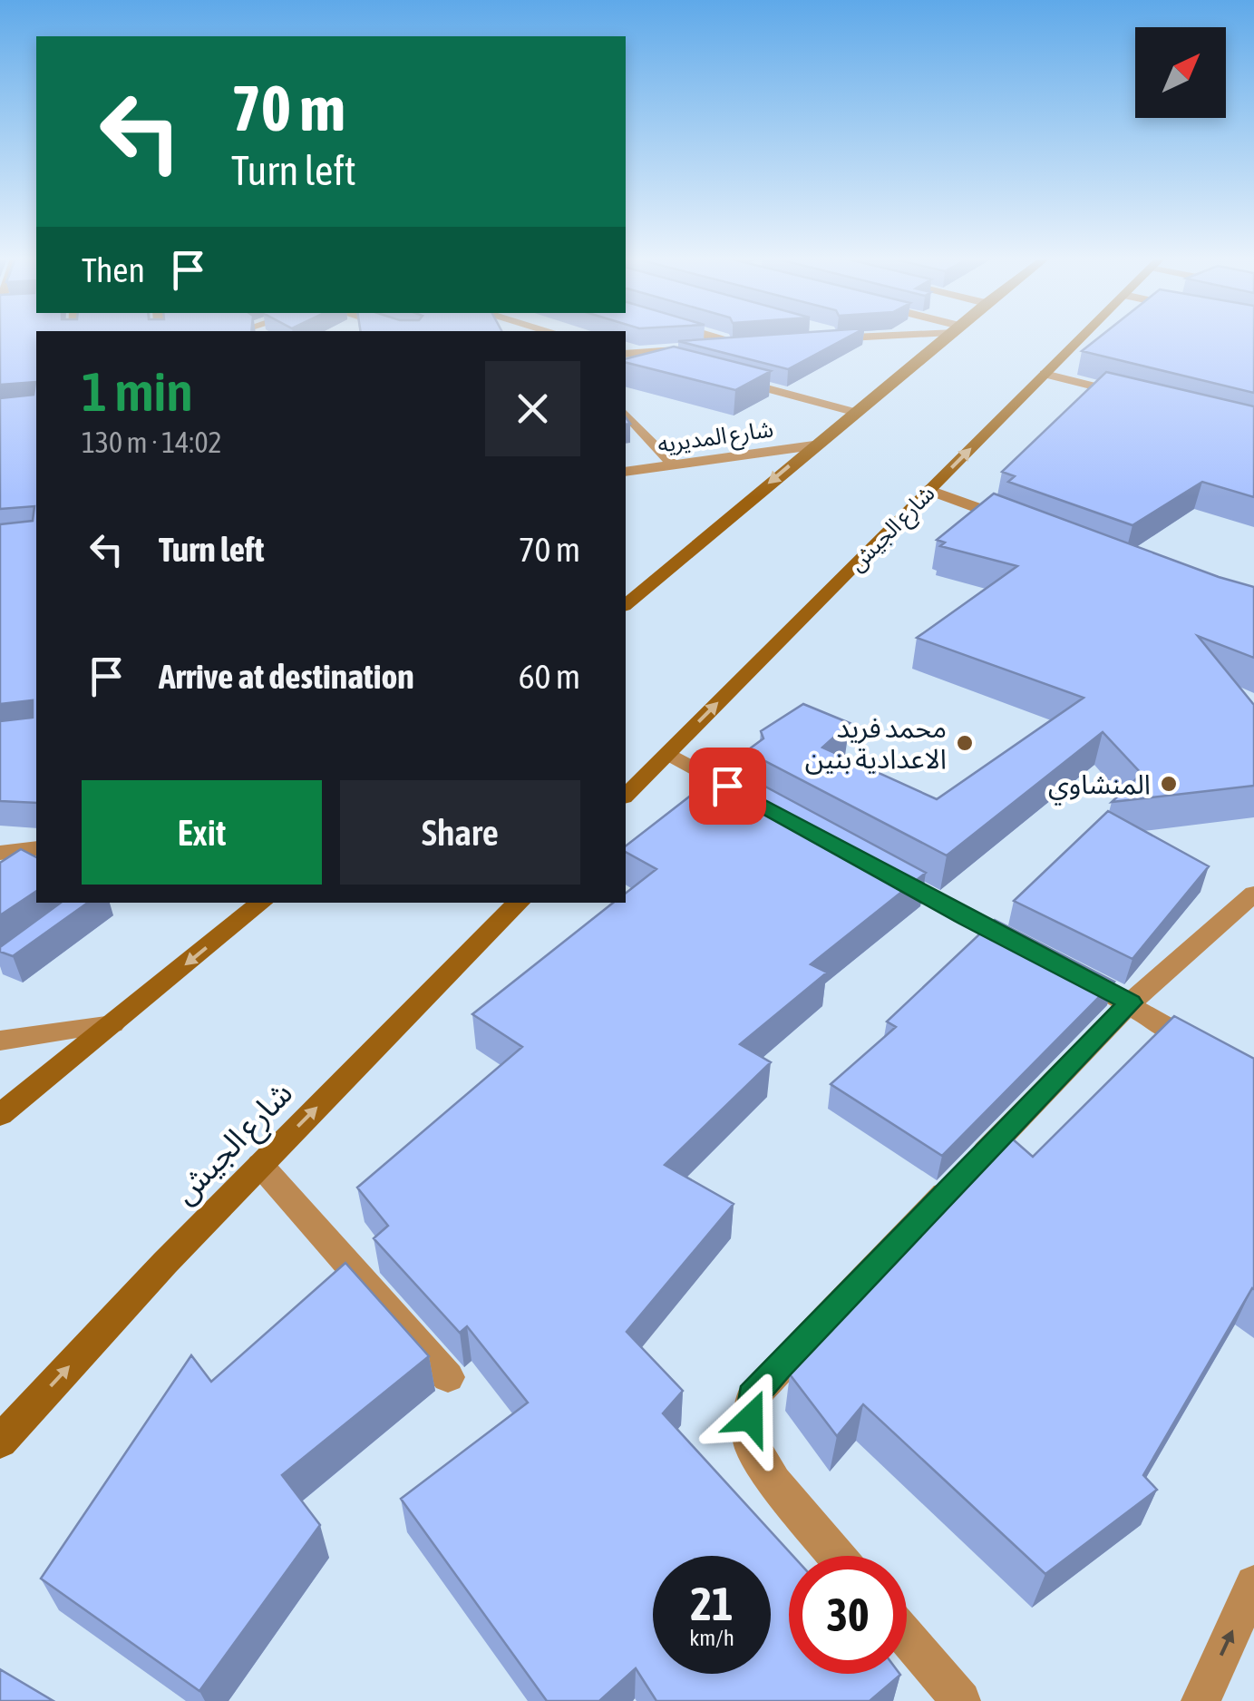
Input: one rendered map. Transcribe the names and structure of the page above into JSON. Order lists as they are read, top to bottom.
{
  "streets": {
    "main road": ["شارع الجيش"],
    "street": ["شارع المديريه"]
  },
  "places": ["محمد فريد الاعدادية بنين", "المنشاوي"],
  "north": "top right",
  "page": {
    "turn": ["70 m", "Turn left"],
    "then": "Then",
    "heading": ["1 min", "130 m · 14:02"],
    "list": [
      {
        "name": "Turn left",
        "value": "70 m"
      },
      {
        "name": "Arrive at destination",
        "value": "60 m"
      }
    ],
    "buttons": ["Exit", "Share"],
    "speed": "21 km/h",
    "limit": "30"
  }
}
